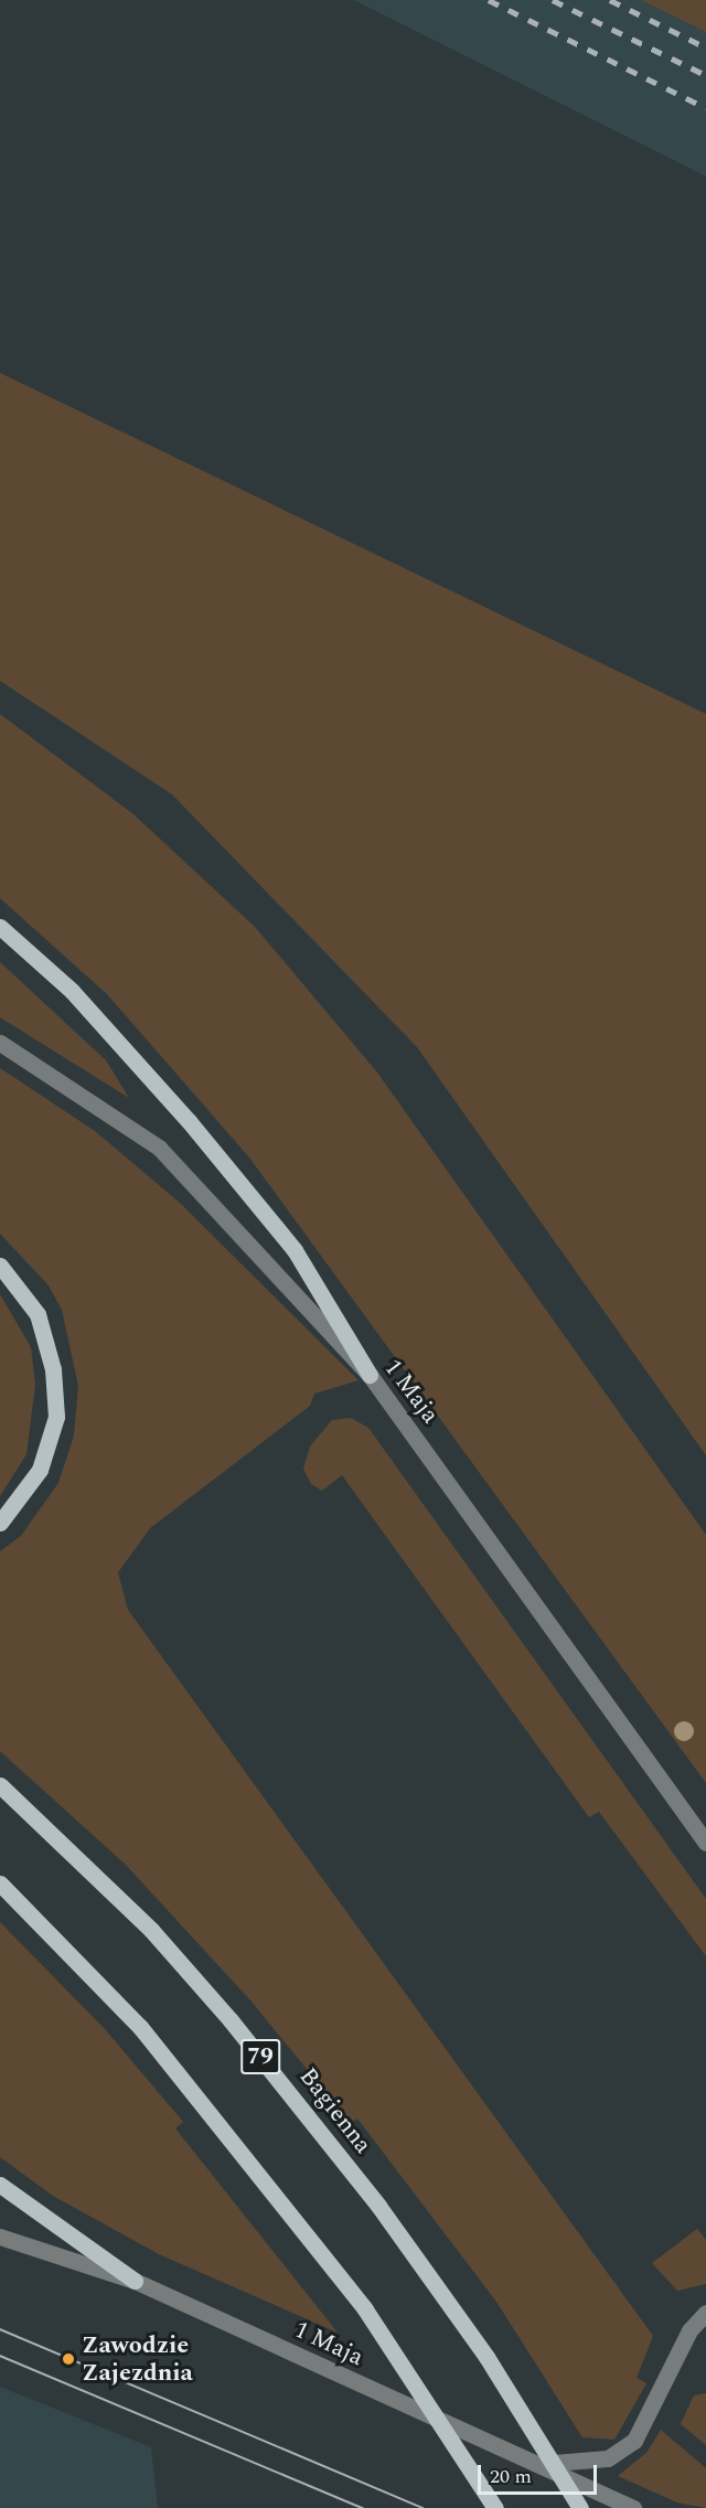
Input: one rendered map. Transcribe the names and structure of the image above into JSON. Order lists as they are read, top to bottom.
{
  "streets": {
    "main road": ["79", "Bagienna"],
    "street": ["1 Maja"]
  },
  "places": ["Zawodzie Zajezdnia"],
  "scale_bar": "20 m"
}
